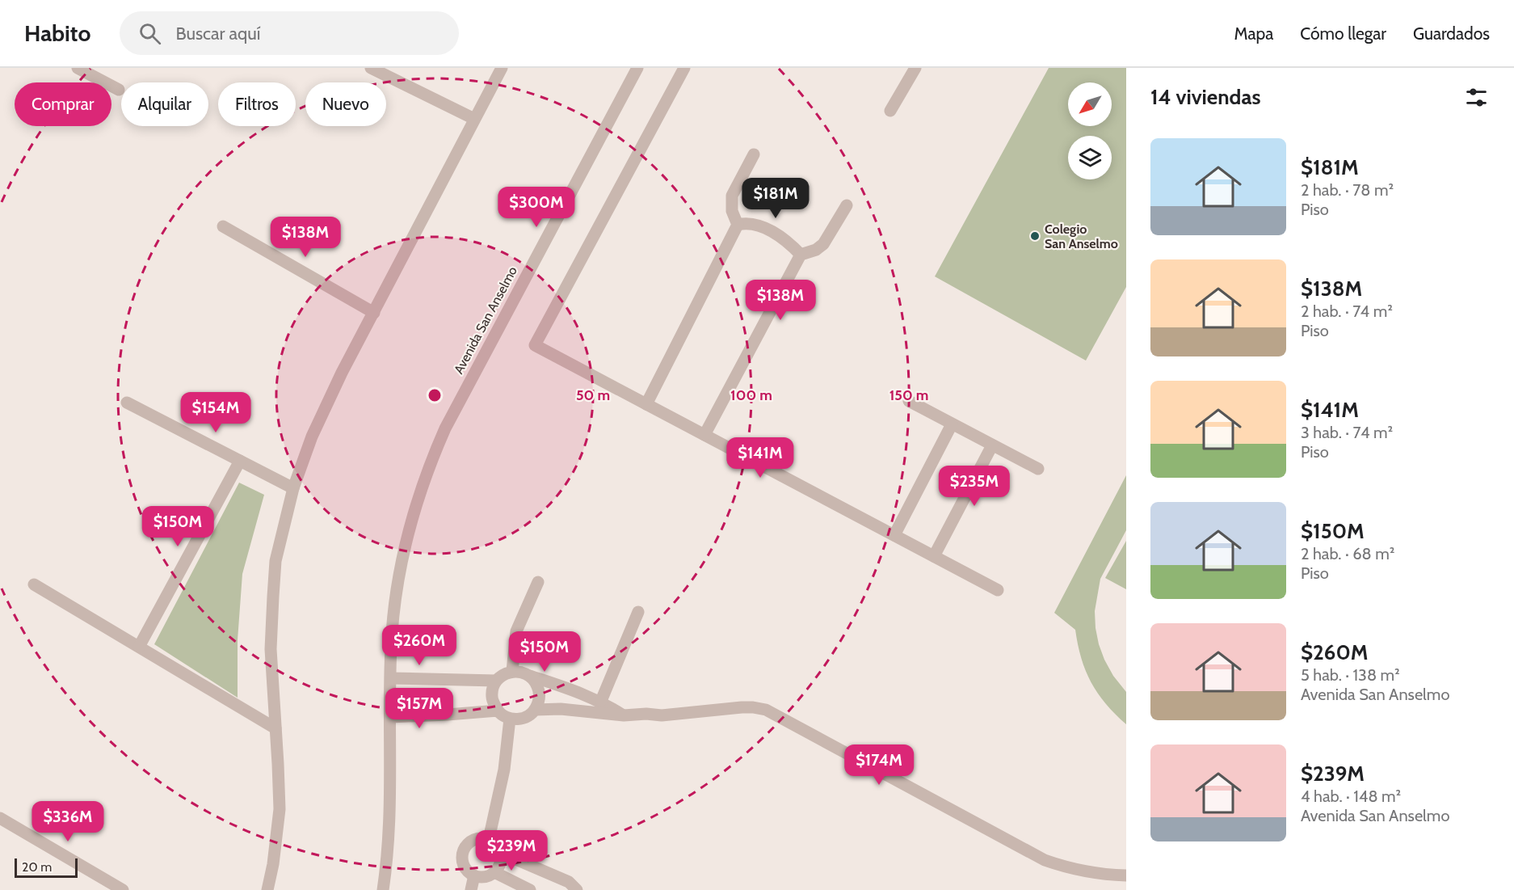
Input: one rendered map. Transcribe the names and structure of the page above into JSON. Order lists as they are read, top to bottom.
{
  "streets": {
    "street": ["Avenida San Anselmo"]
  },
  "places": ["Colegio San Anselmo"],
  "scale_bar": "20 m",
  "north": "bottom left",
  "page": {
    "header": "Habito",
    "search": "Buscar aquí",
    "nav": ["Mapa", "Cómo llegar", "Guardados"],
    "heading": "14 viviendas",
    "chip": [
      "Comprar",
      "Alquilar",
      "Filtros",
      "Nuevo"
    ],
    "list": [
      {
        "name": "$181M",
        "note": "2 hab. · 78 m² · Piso"
      },
      {
        "name": "$138M",
        "note": "2 hab. · 74 m² · Piso"
      },
      {
        "name": "$141M",
        "note": "3 hab. · 74 m² · Piso"
      },
      {
        "name": "$150M",
        "note": "2 hab. · 68 m² · Piso"
      },
      {
        "name": "$260M",
        "note": "5 hab. · 138 m² · Avenida San Anselmo"
      },
      {
        "name": "$239M",
        "note": "4 hab. · 148 m² · Avenida San Anselmo"
      }
    ],
    "price": [
      "$181M",
      "$300M",
      "$138M",
      "$138M",
      "$154M",
      "$141M",
      "$235M",
      "$150M",
      "$260M",
      "$150M",
      "$157M",
      "$174M",
      "$336M",
      "$239M"
    ],
    "scale": "20 m"
  },
  "rings": ["50 m", "100 m", "150 m"]
}
